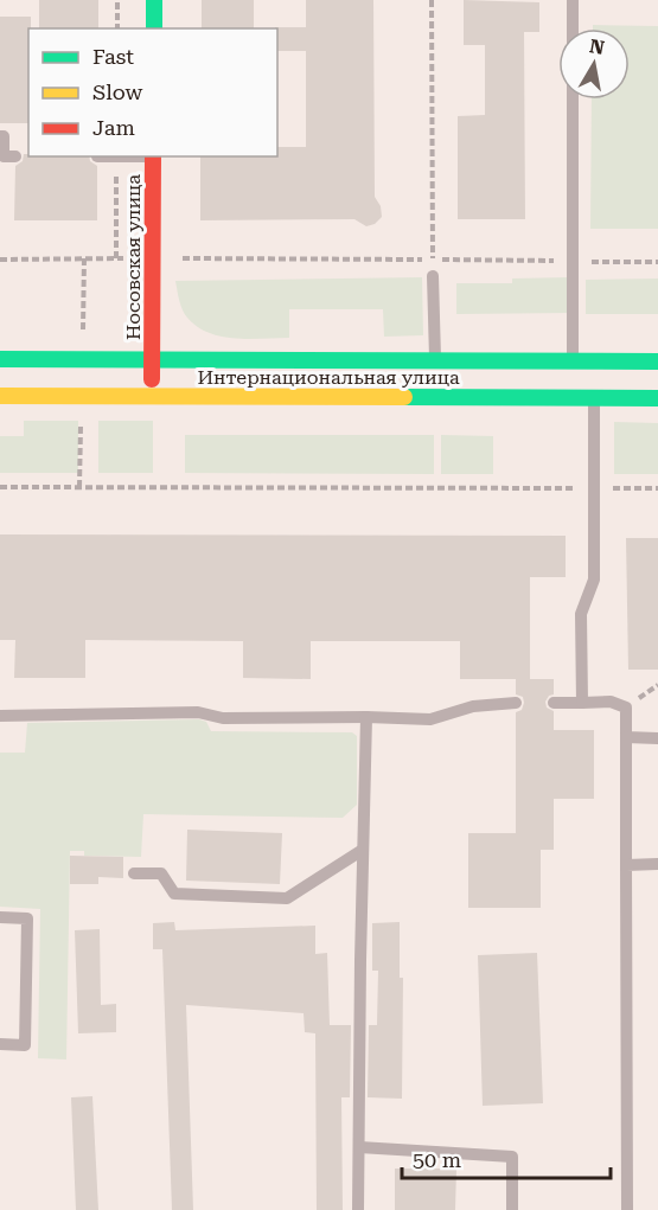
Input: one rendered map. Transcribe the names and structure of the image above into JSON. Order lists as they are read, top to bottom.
{
  "streets": {
    "main road": ["Носовская улица", "Интернациональная улица"]
  },
  "crossings": [
    ["Носовская улица", "Интернациональная улица"]
  ],
  "legend": ["Fast", "Slow", "Jam"],
  "scale_bar": "50 m",
  "north": "top"
}
